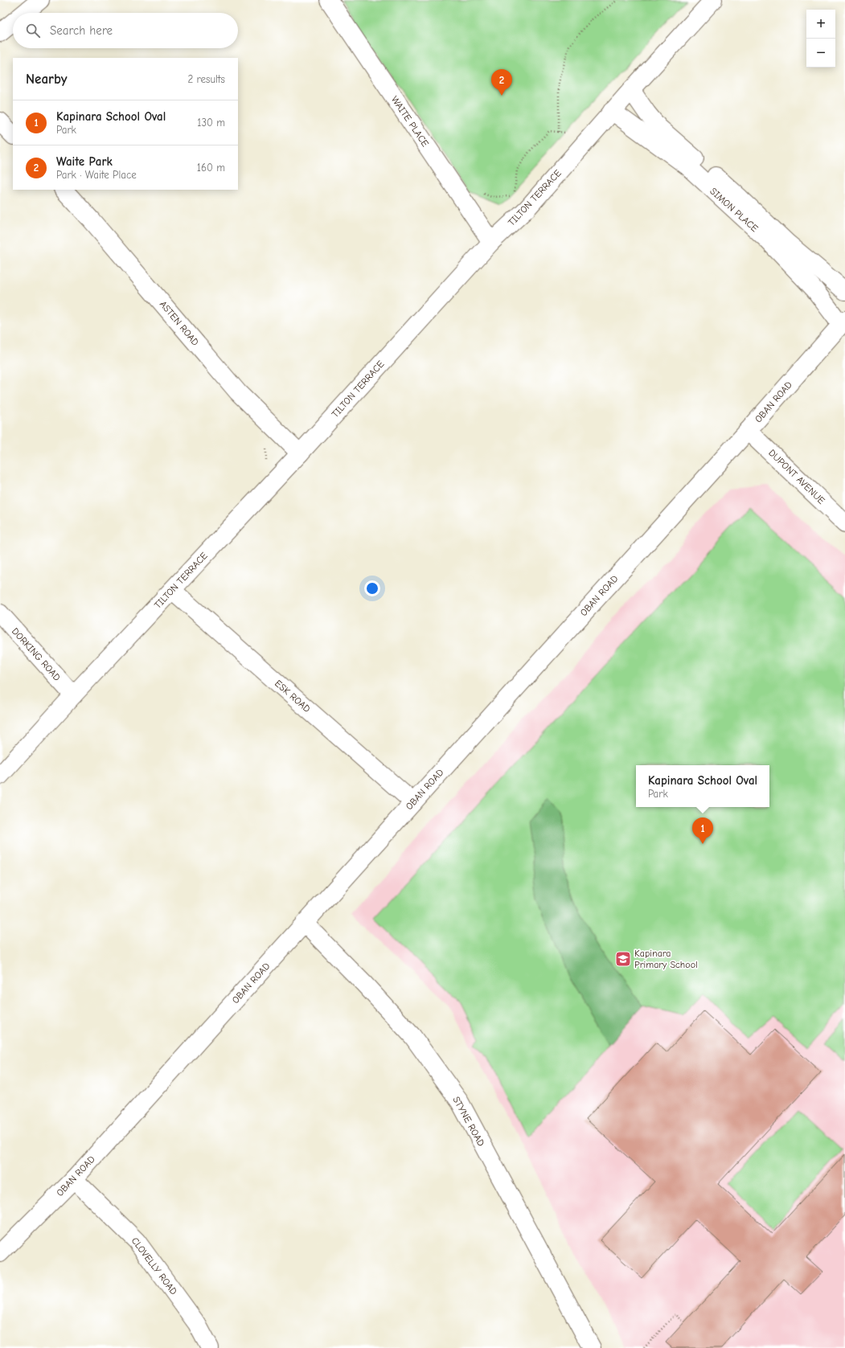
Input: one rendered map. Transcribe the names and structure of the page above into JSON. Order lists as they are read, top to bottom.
{
  "streets": {
    "street": [
      "WAITE PLACE",
      "TILTON TERRACE",
      "SIMON PLACE",
      "ASTEN ROAD",
      "OBAN ROAD",
      "DUPONT AVENUE",
      "DORKING ROAD",
      "ESK ROAD",
      "STYNE ROAD",
      "CLOVELLY ROAD"
    ]
  },
  "crossings": [
    ["WAITE PLACE", "TILTON TERRACE"],
    ["TILTON TERRACE", "SIMON PLACE"],
    ["TILTON TERRACE", "ASTEN ROAD"],
    ["TILTON TERRACE", "DORKING ROAD"],
    ["TILTON TERRACE", "ESK ROAD"],
    ["SIMON PLACE", "OBAN ROAD"],
    ["OBAN ROAD", "DUPONT AVENUE"],
    ["OBAN ROAD", "ESK ROAD"],
    ["OBAN ROAD", "STYNE ROAD"],
    ["OBAN ROAD", "CLOVELLY ROAD"]
  ],
  "places": {
    "school or university": ["Kapinara Primary School"]
  },
  "page": {
    "map_buttons": ["+", "−"],
    "search": "Search here",
    "heading": ["Nearby", "2 results"],
    "pins": ["2", "1"],
    "list": [
      {
        "mark": "1",
        "name": "Kapinara School Oval",
        "note": "Park",
        "value": "130 m"
      },
      {
        "mark": "2",
        "name": "Waite Park",
        "note": "Park · Waite Place",
        "value": "160 m"
      }
    ],
    "popup": ["Kapinara School Oval", "Park"]
  }
}
